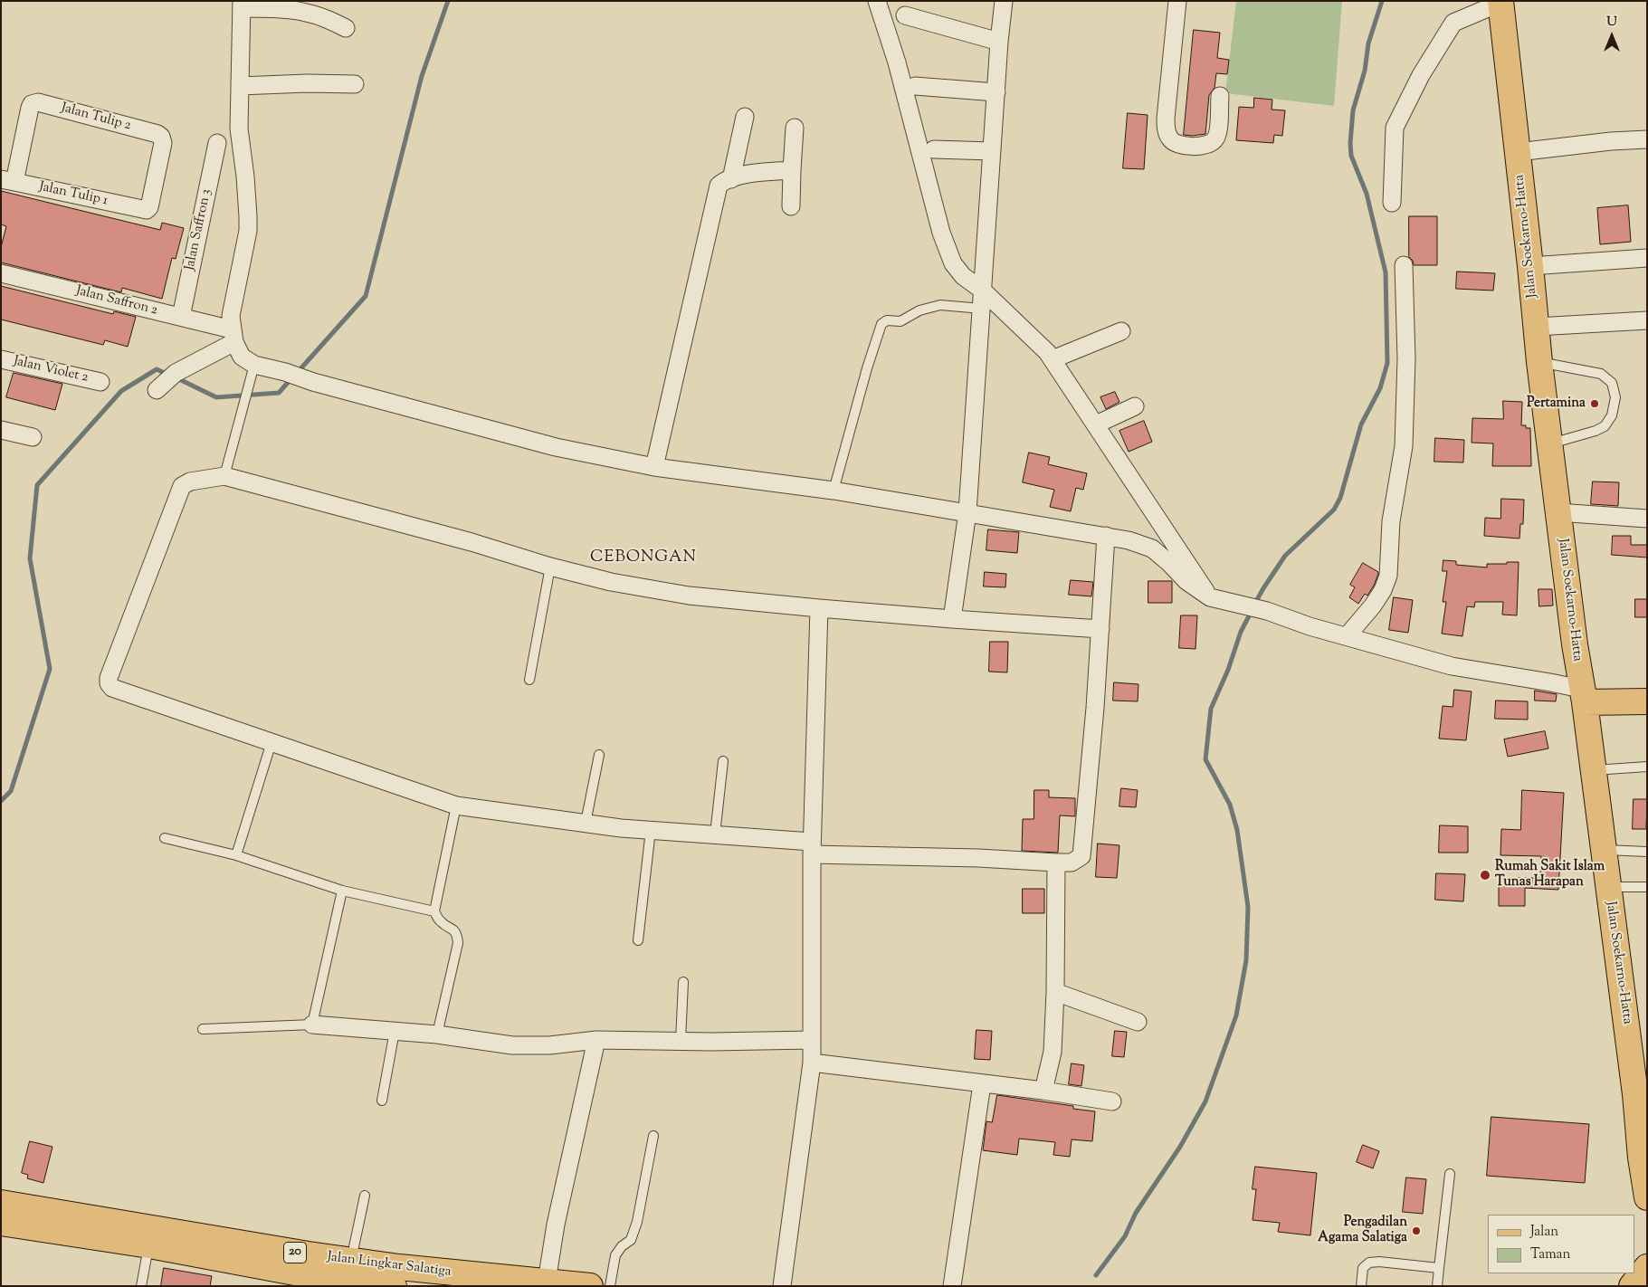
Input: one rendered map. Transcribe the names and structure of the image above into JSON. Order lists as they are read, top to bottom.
{
  "streets": {
    "main road": ["Jalan Soekarno-Hatta", "20", "Jalan Lingkar Salatiga"],
    "street": [
      "Jalan Tulip 2",
      "Jalan Tulip 1",
      "Jalan Saffron 3",
      "Jalan Saffron 2",
      "Jalan Violet 2"
    ]
  },
  "crossings": [
    ["Jalan Tulip 2", "Jalan Tulip 1"],
    ["Jalan Saffron 3", "Jalan Saffron 2"]
  ],
  "districts": ["CEBONGAN"],
  "places": ["Pertamina", "Rumah Sakit Islam Tunas Harapan", "Pengadilan Agama Salatiga"],
  "legend": ["Jalan", "Taman"],
  "north": "top"
}
